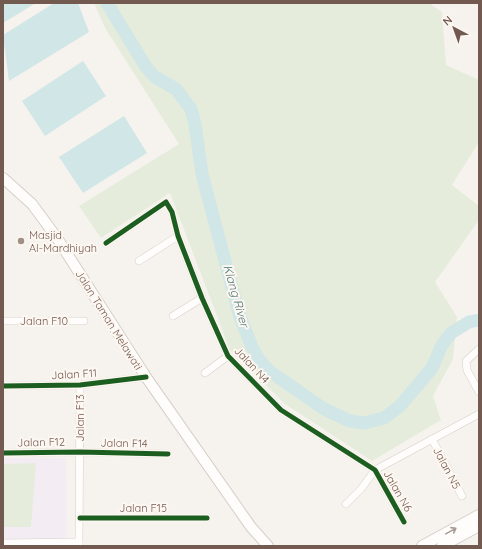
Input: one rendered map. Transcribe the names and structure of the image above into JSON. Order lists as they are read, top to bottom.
{
  "streets": {
    "main road": ["Jalan Taman Melawati"],
    "street": [
      "Jalan F10",
      "Jalan N4",
      "Jalan F11",
      "Jalan F13",
      "Jalan F12",
      "Jalan F14",
      "Jalan N5",
      "Jalan N6",
      "Jalan F15"
    ]
  },
  "crossings": [
    ["Jalan Taman Melawati", "Jalan F11"],
    ["Jalan N4", "Jalan N6"],
    ["Jalan F11", "Jalan F13"],
    ["Jalan F13", "Jalan F12"],
    ["Jalan F13", "Jalan F14"],
    ["Jalan F13", "Jalan F15"],
    ["Jalan F12", "Jalan F14"]
  ],
  "water": ["Klang River"],
  "places": ["Masjid Al-Mardhiyah"],
  "north": "top left"
}
